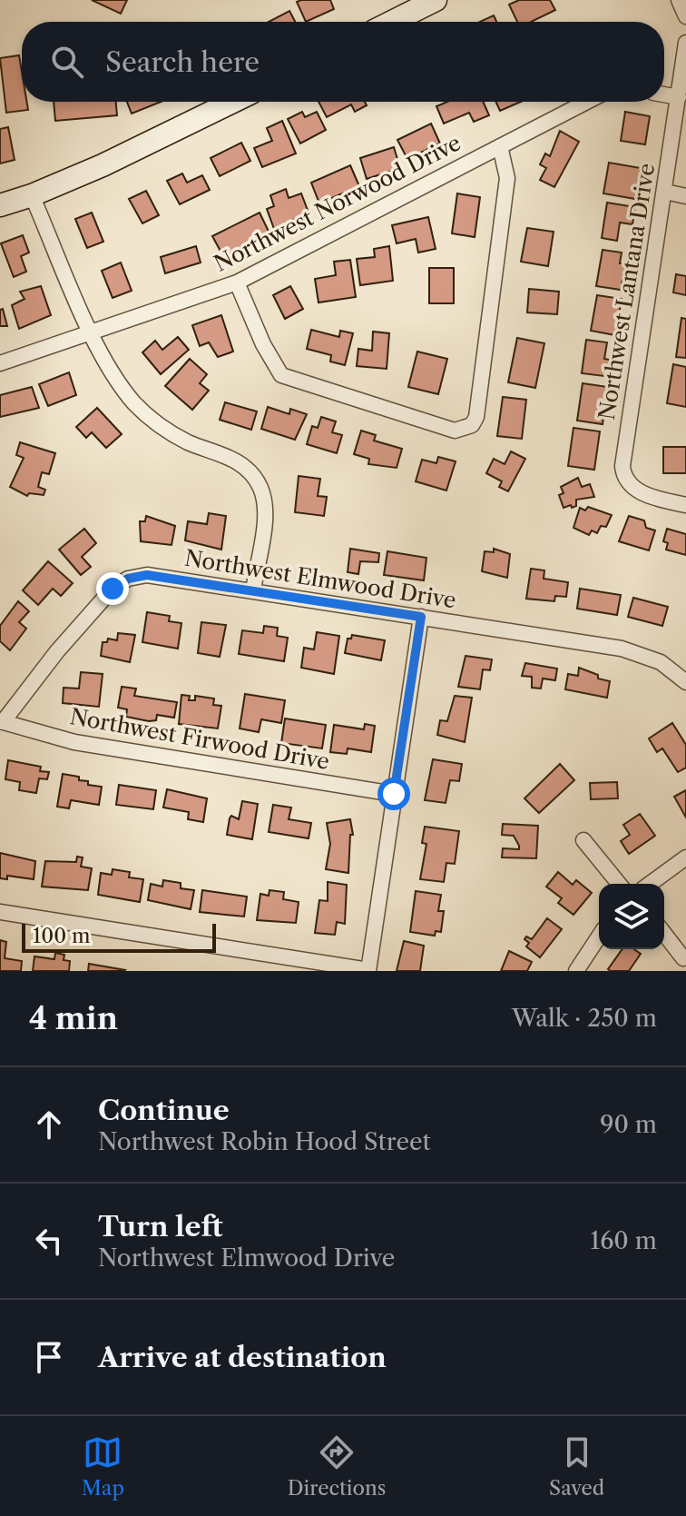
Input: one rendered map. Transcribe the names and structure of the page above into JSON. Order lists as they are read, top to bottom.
{
  "streets": {
    "street": [
      "Northwest Norwood Drive",
      "Northwest Lantana Drive",
      "Northwest Elmwood Drive",
      "Northwest Firwood Drive"
    ]
  },
  "crossings": [
    ["Northwest Elmwood Drive", "Northwest Firwood Drive"]
  ],
  "scale_bar": "100 m",
  "page": {
    "search": "Search here",
    "scale": "100 m",
    "heading": ["4 min", "Walk · 250 m"],
    "list": [
      ["Continue", "Northwest Robin Hood Street", "90 m"],
      ["Turn left", "Northwest Elmwood Drive", "160 m"],
      "Arrive at destination"
    ],
    "nav": ["Map", "Directions", "Saved"]
  }
}
